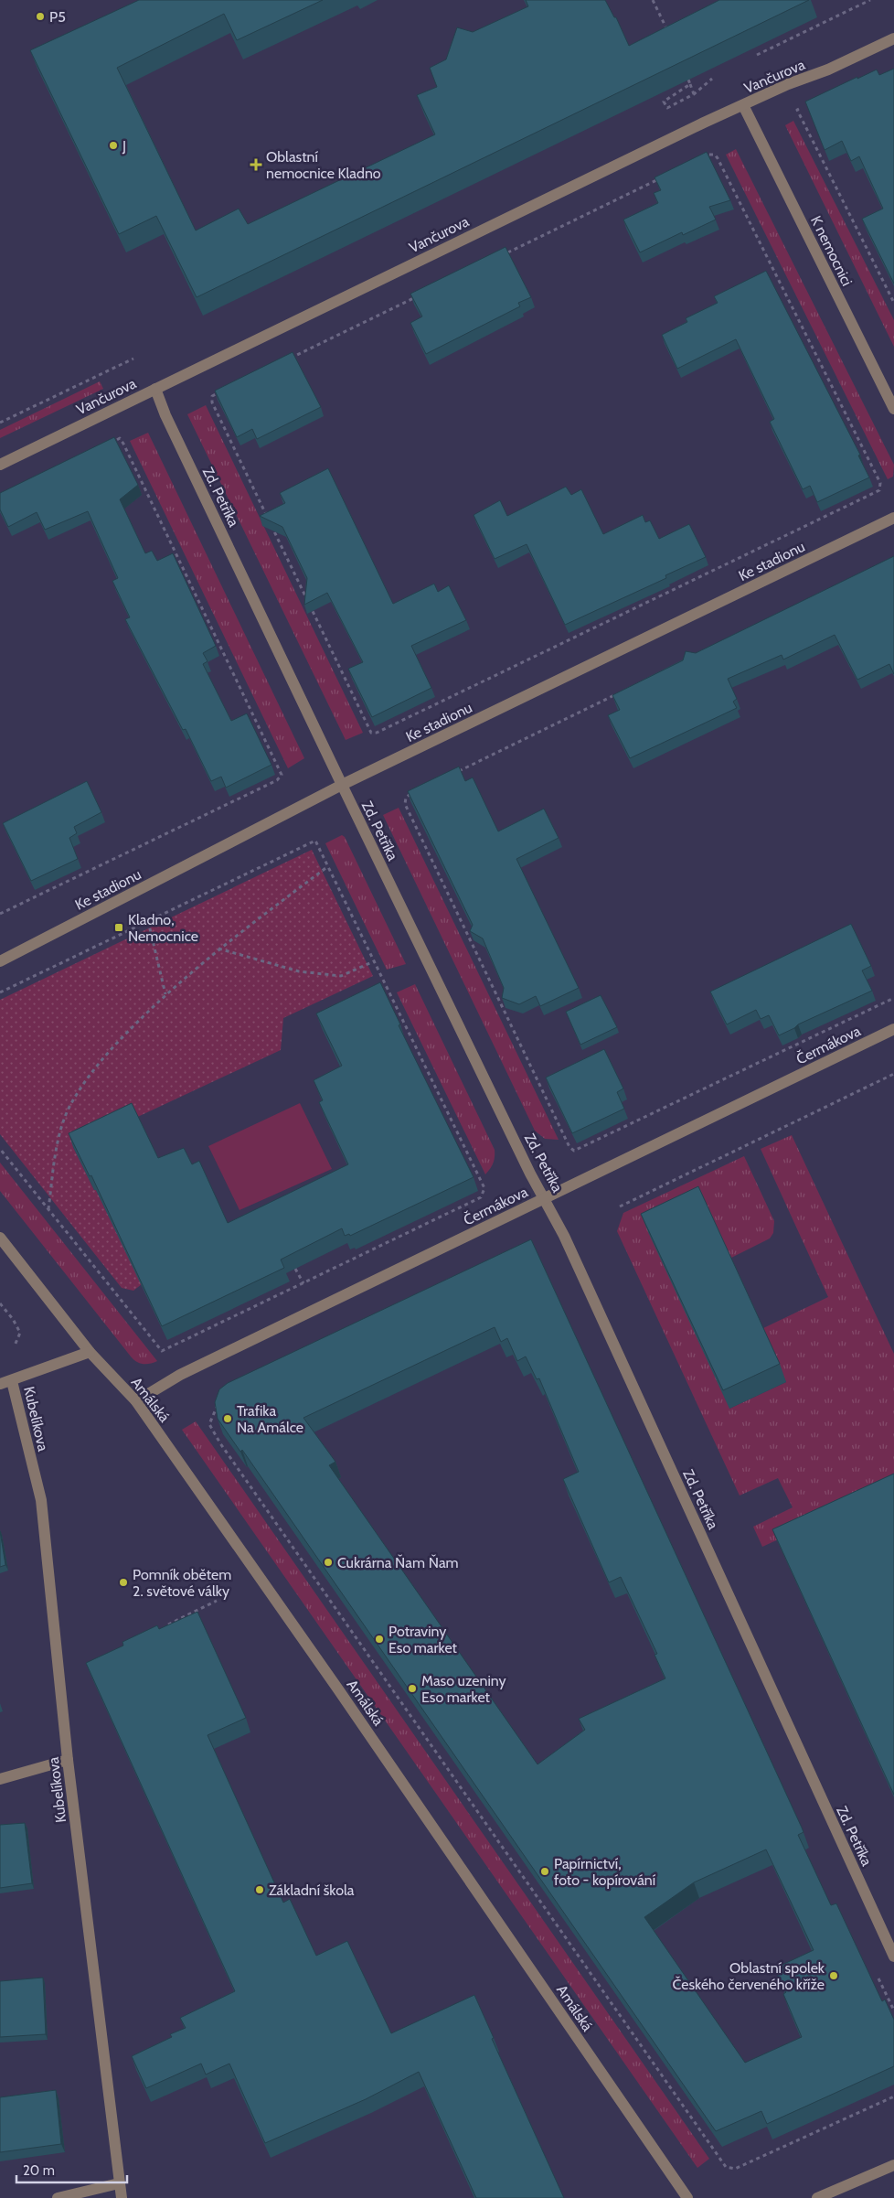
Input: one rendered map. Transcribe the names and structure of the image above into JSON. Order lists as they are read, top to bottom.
{
  "streets": {
    "street": [
      "Vančurova",
      "K nemocnici",
      "Zd. Petříka",
      "Ke stadionu",
      "Čermákova",
      "Amálská",
      "Kubelíkova"
    ]
  },
  "crossings": [
    ["Vančurova", "K nemocnici"],
    ["Vančurova", "Zd. Petříka"],
    ["Zd. Petříka", "Ke stadionu"],
    ["Zd. Petříka", "Čermákova"],
    ["Čermákova", "Amálská"]
  ],
  "places": {
    "other": [
      "P5",
      "J",
      "Trafika Na Amálce",
      "Cukrárna Ňam Ňam",
      "Pomník obětem 2. světové války",
      "Potraviny Eso market",
      "Maso uzeniny Eso market",
      "Papírnictví, foto - kopírování",
      "Základní škola",
      "Oblastní spolek Českého červeného kříže"
    ],
    "health": ["Oblastní nemocnice Kladno"],
    "transit": ["Kladno, Nemocnice"]
  },
  "scale_bar": "20 m"
}
